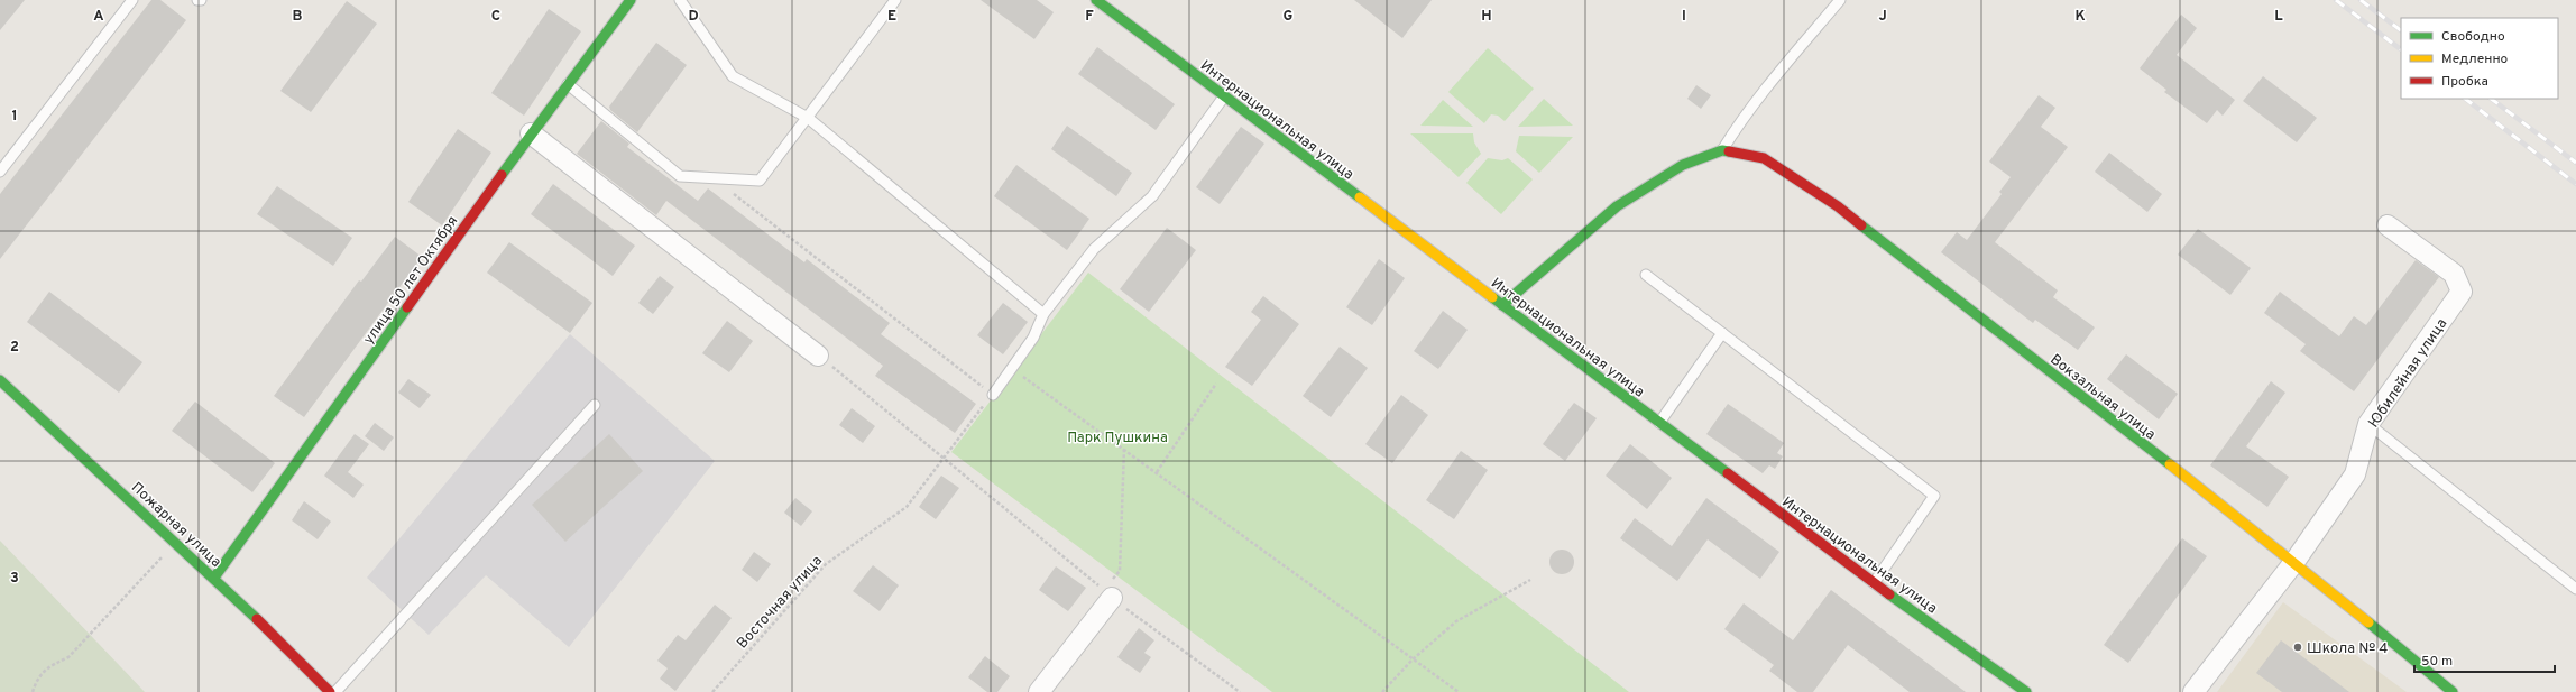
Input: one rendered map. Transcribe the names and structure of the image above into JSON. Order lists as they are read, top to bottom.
{
  "streets": {
    "street": [
      "Интернациональная улица",
      "улица 50 лет Октября",
      "Юбилейная улица",
      "Вокзальная улица",
      "Пожарная улица"
    ],
    "path": ["Восточная улица"]
  },
  "crossings": [
    ["улица 50 лет Октября", "Пожарная улица"],
    ["Юбилейная улица", "Вокзальная улица"]
  ],
  "parks": ["Парк Пушкина"],
  "places": ["Школа № 4"],
  "legend": ["Свободно", "Медленно", "Пробка"],
  "scale_bar": "50 m",
  "grid": {
    "columns": [
      "A",
      "B",
      "C",
      "D",
      "E",
      "F",
      "G",
      "H",
      "I",
      "J",
      "K",
      "L"
    ],
    "rows": ["1", "2", "3"]
  }
}
